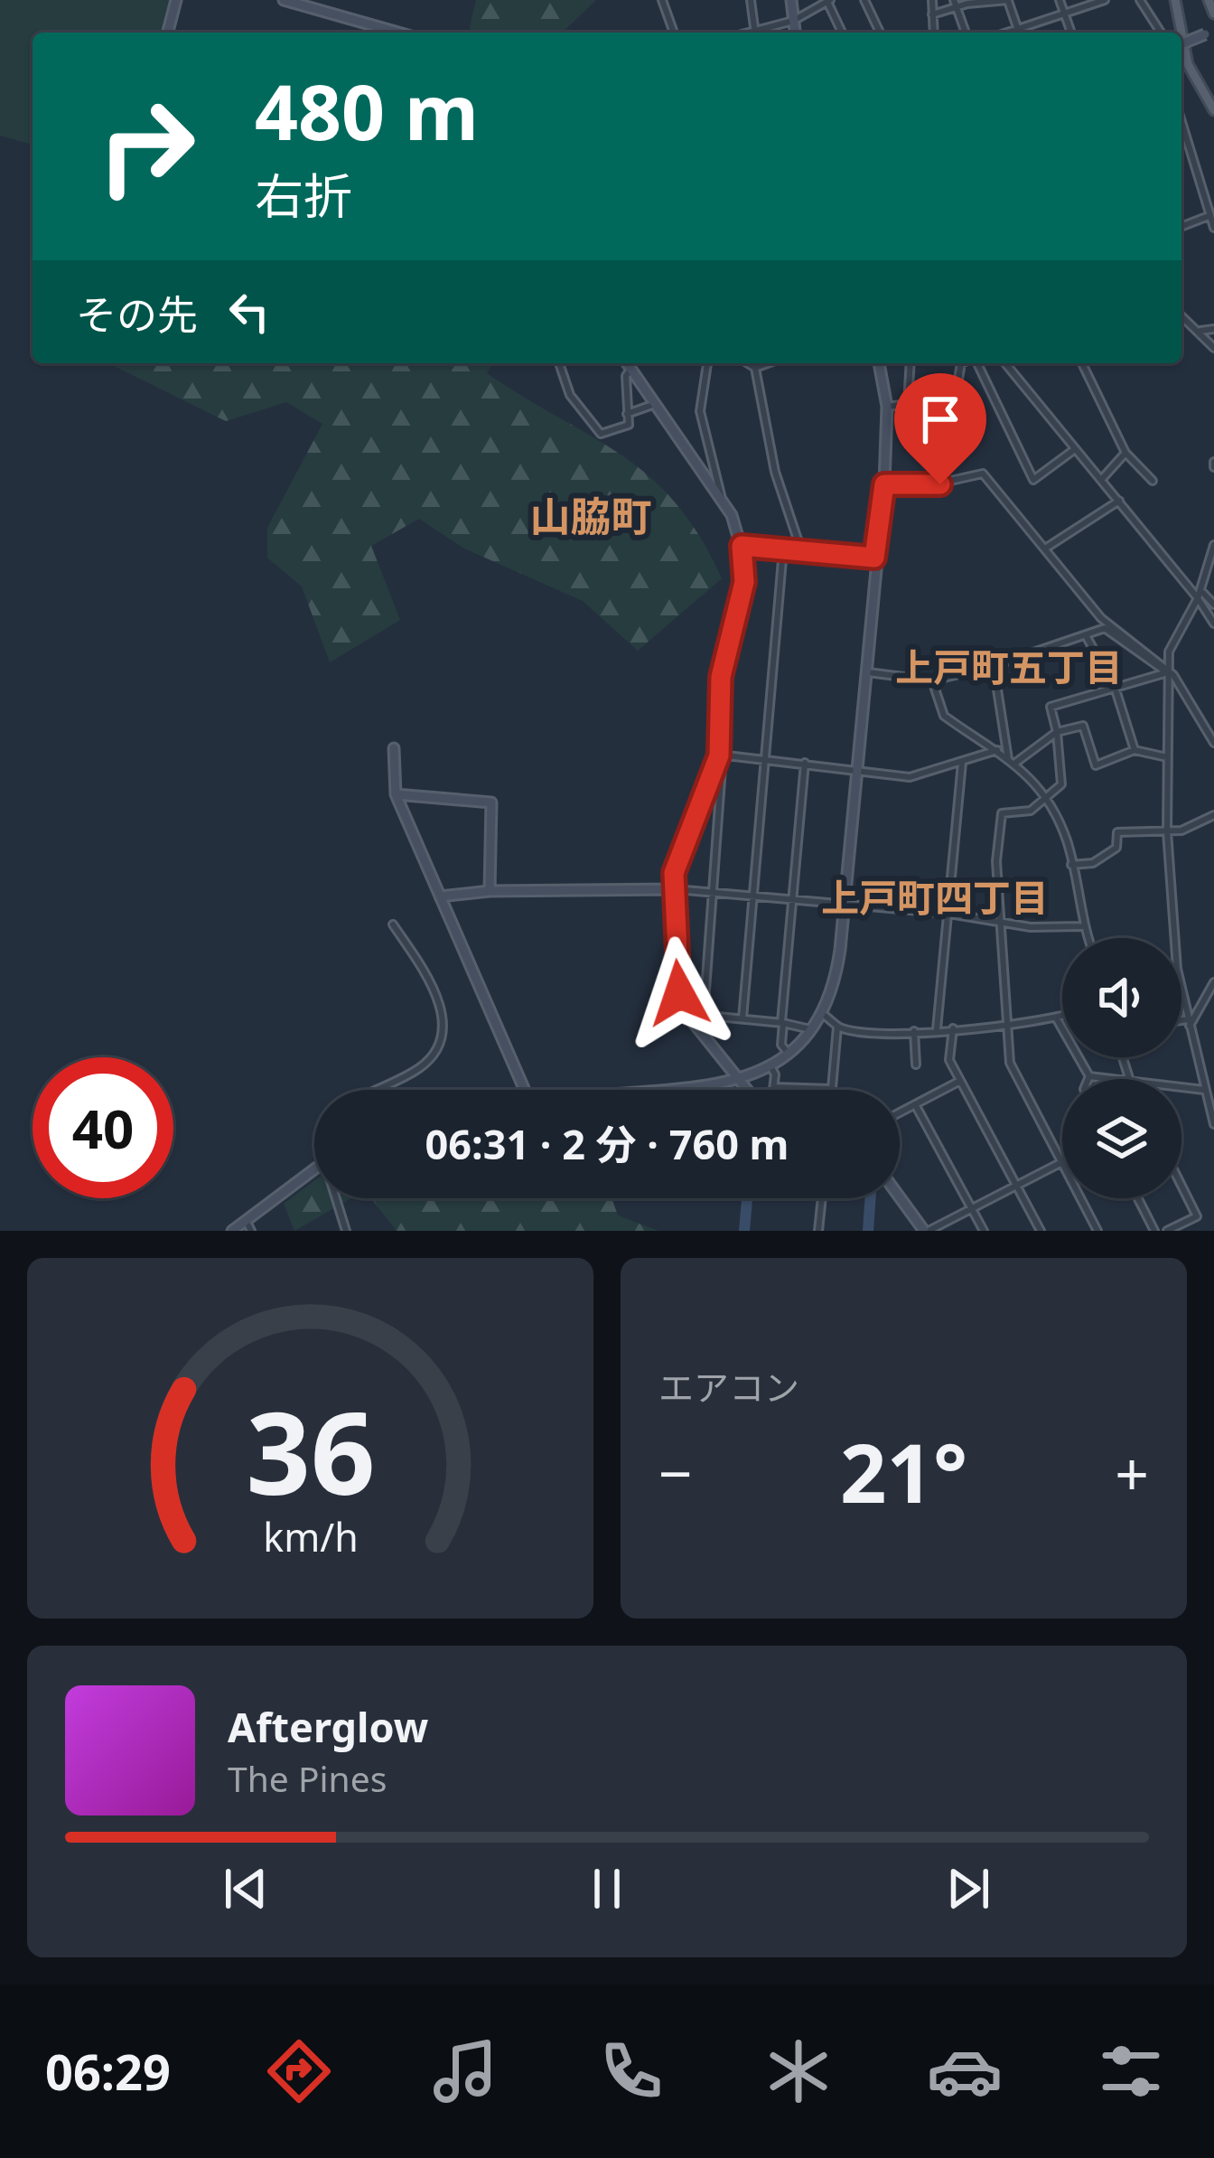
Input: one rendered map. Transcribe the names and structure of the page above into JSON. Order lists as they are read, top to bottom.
{
  "districts": ["山脇町", "上戸町五丁目", "上戸町四丁目"],
  "page": {
    "turn": ["480 m", "右折"],
    "then": "その先",
    "limit": "40",
    "trip": "06:31 · 2 分 · 760 m",
    "tile": "エアコン",
    "heat": ["−", "21°", "+"],
    "song": ["Afterglow", "The Pines"],
    "tabs": "06:29",
    "gauge": ["36", "km/h"]
  }
}
